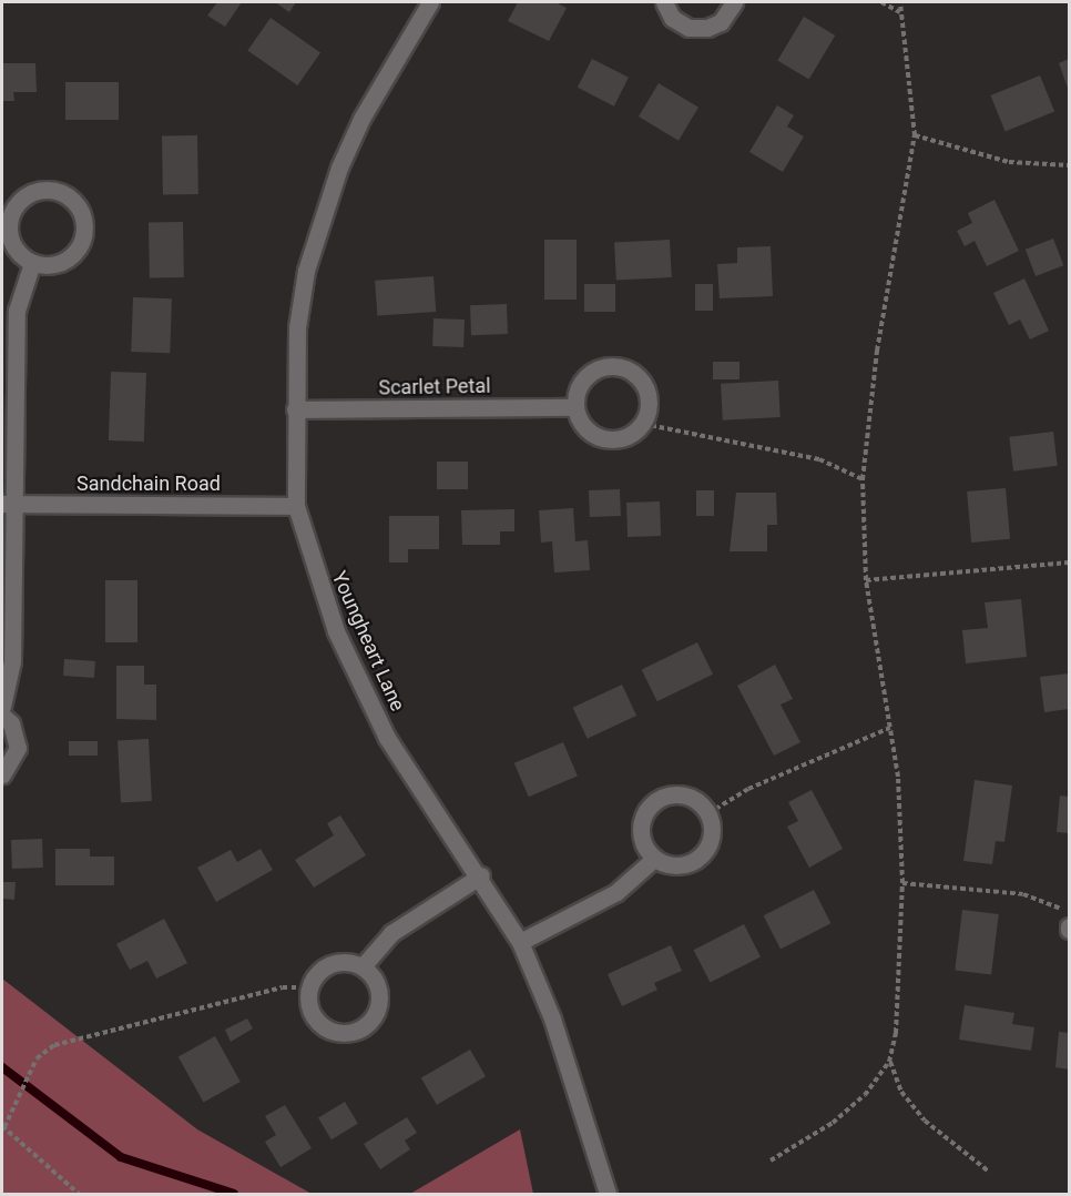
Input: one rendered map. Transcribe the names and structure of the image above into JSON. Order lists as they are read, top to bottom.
{
  "streets": {
    "street": ["Scarlet Petal", "Sandchain Road", "Youngheart Lane"]
  },
  "crossings": [
    ["Scarlet Petal", "Youngheart Lane"],
    ["Sandchain Road", "Youngheart Lane"]
  ]
}
